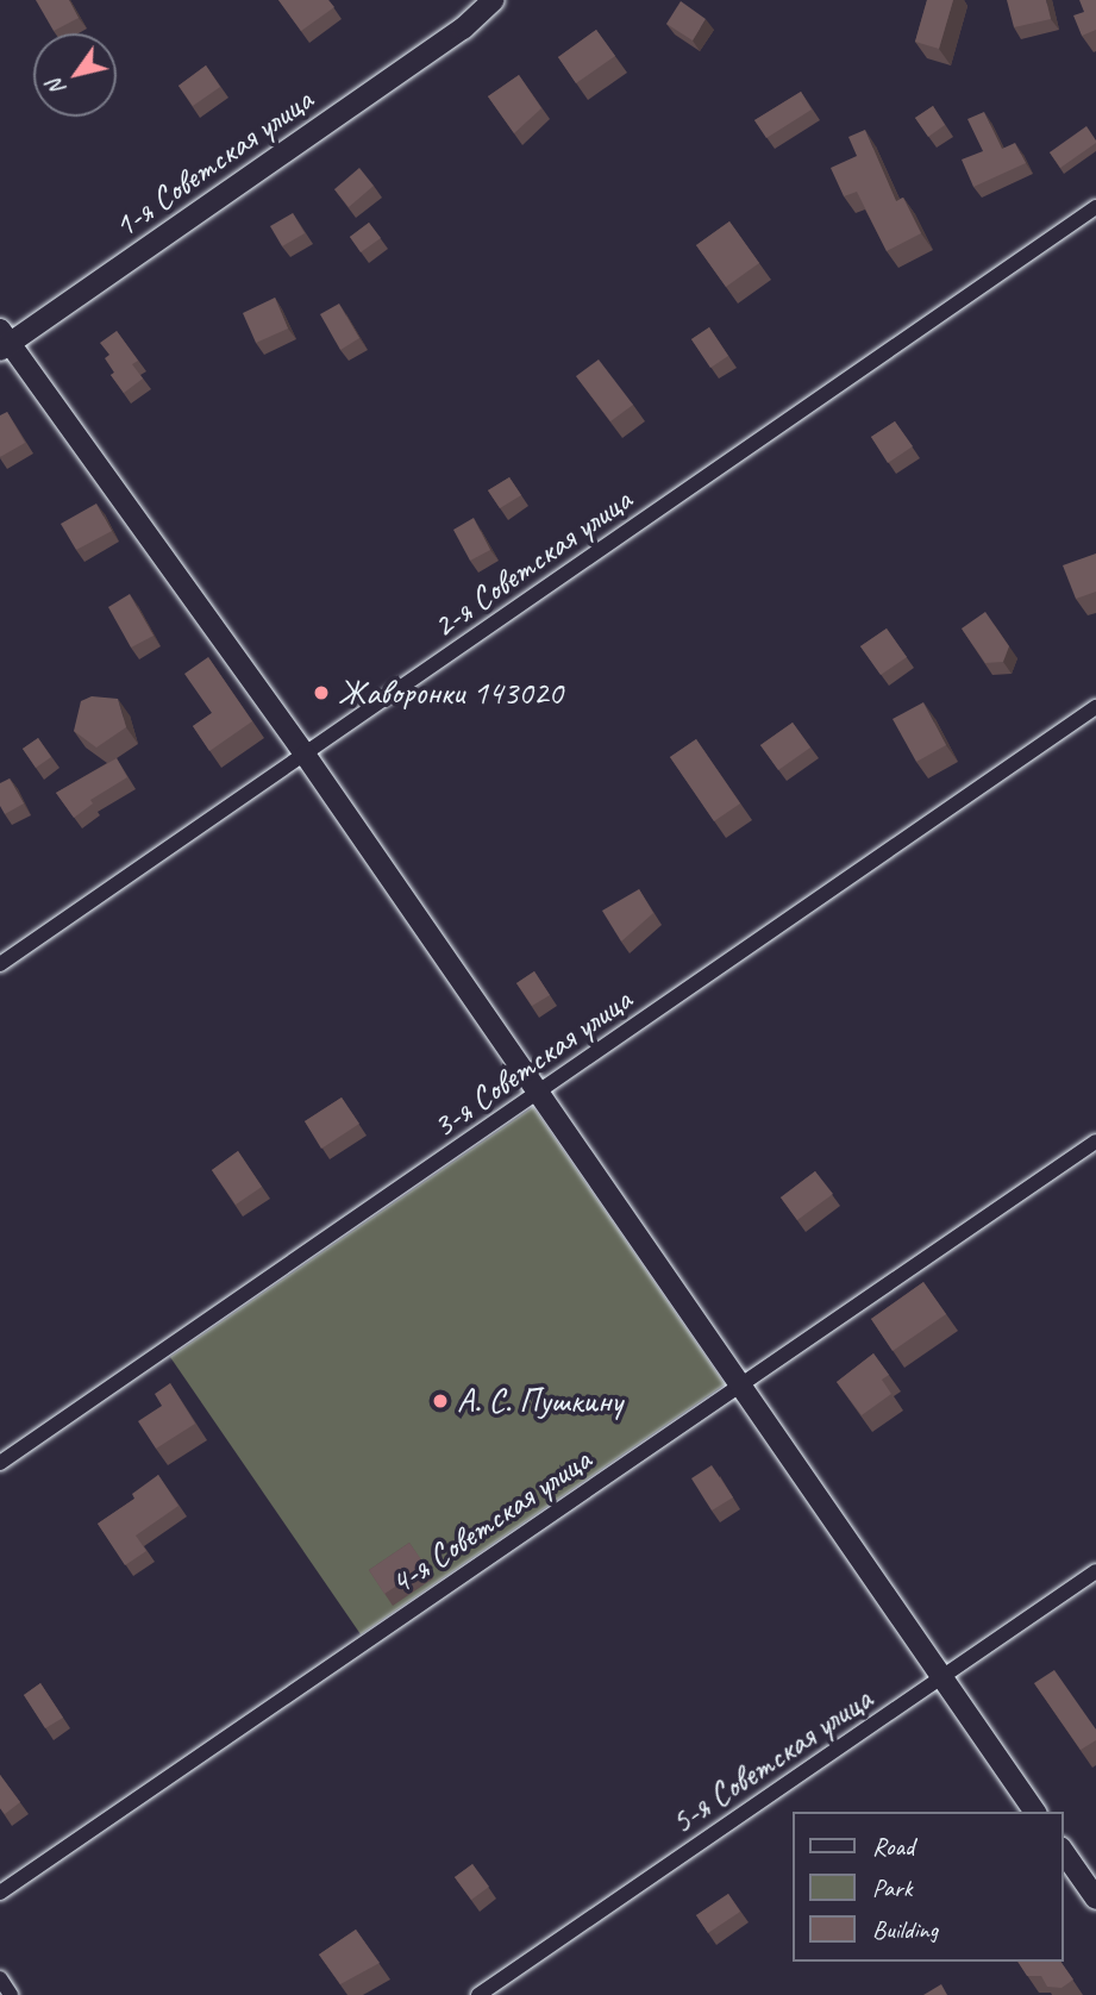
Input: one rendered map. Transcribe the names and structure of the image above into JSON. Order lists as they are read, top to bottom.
{
  "streets": {
    "street": [
      "1-я Советская улица",
      "2-я Советская улица",
      "3-я Советская улица",
      "4-я Советская улица",
      "5-я Советская улица"
    ]
  },
  "places": ["Жаворонки 143020", "А. С. Пушкину"],
  "legend": ["Road", "Park", "Building"],
  "north": "bottom left"
}
